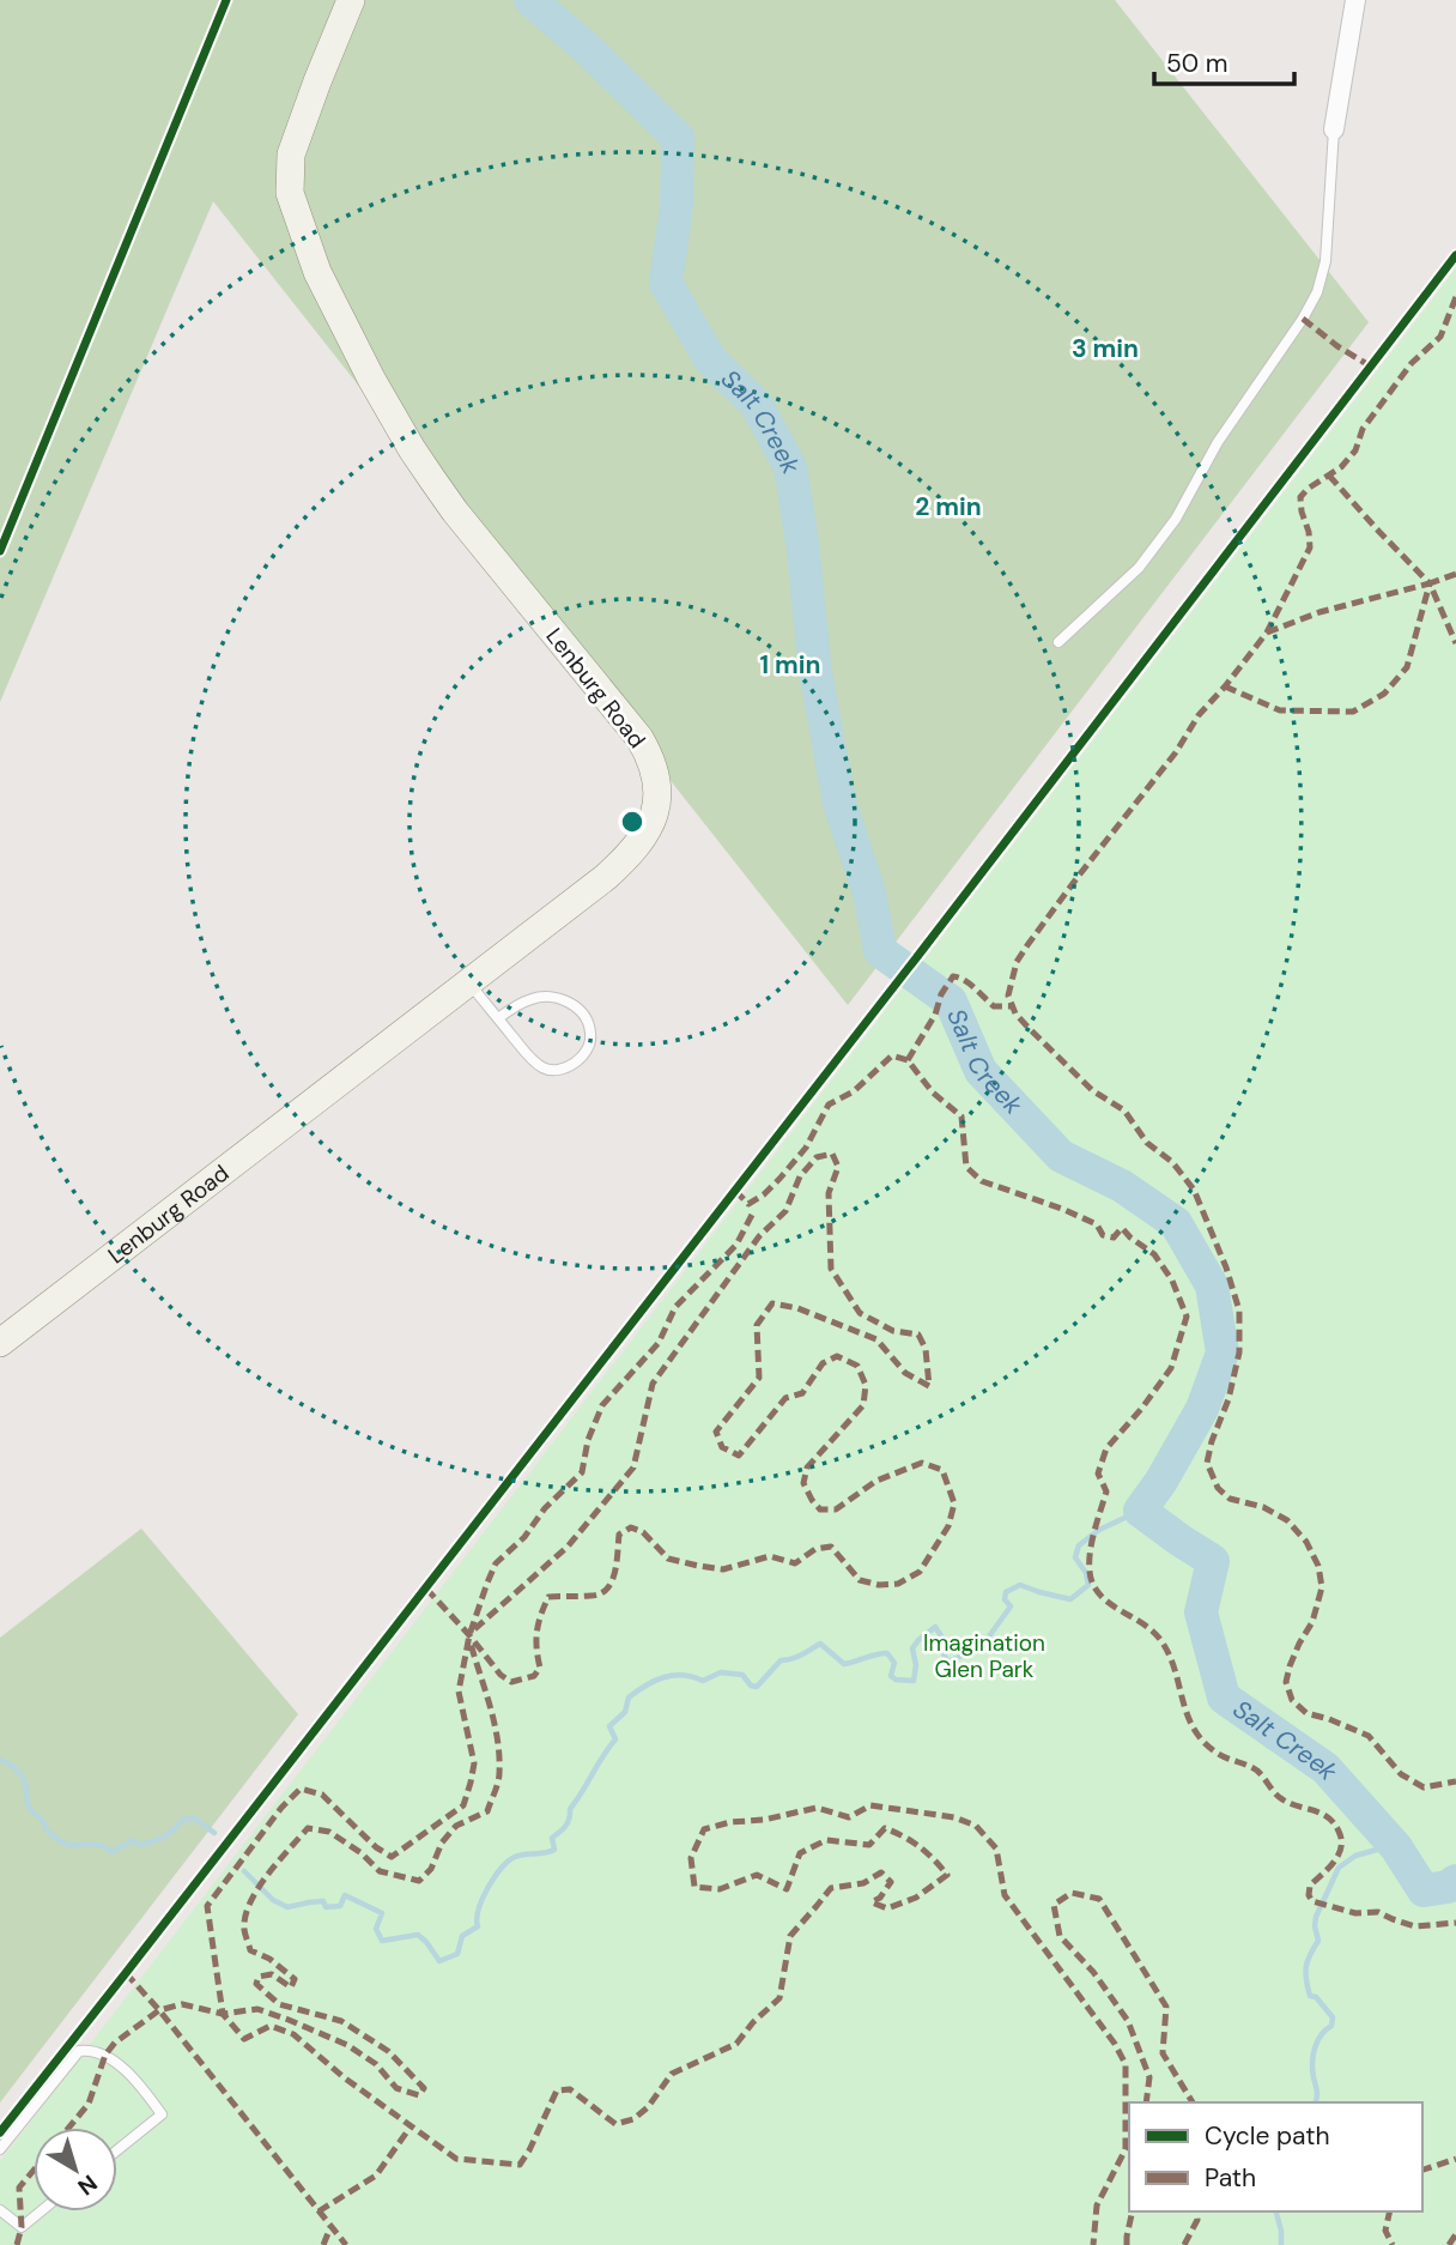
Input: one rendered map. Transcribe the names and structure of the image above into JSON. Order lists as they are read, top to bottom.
{
  "streets": {
    "street": ["Lenburg Road"]
  },
  "water": ["Salt Creek"],
  "parks": ["Imagination Glen Park"],
  "legend": ["Cycle path", "Path"],
  "scale_bar": "50 m",
  "north": "bottom right",
  "rings": ["3 min", "2 min", "1 min"]
}
